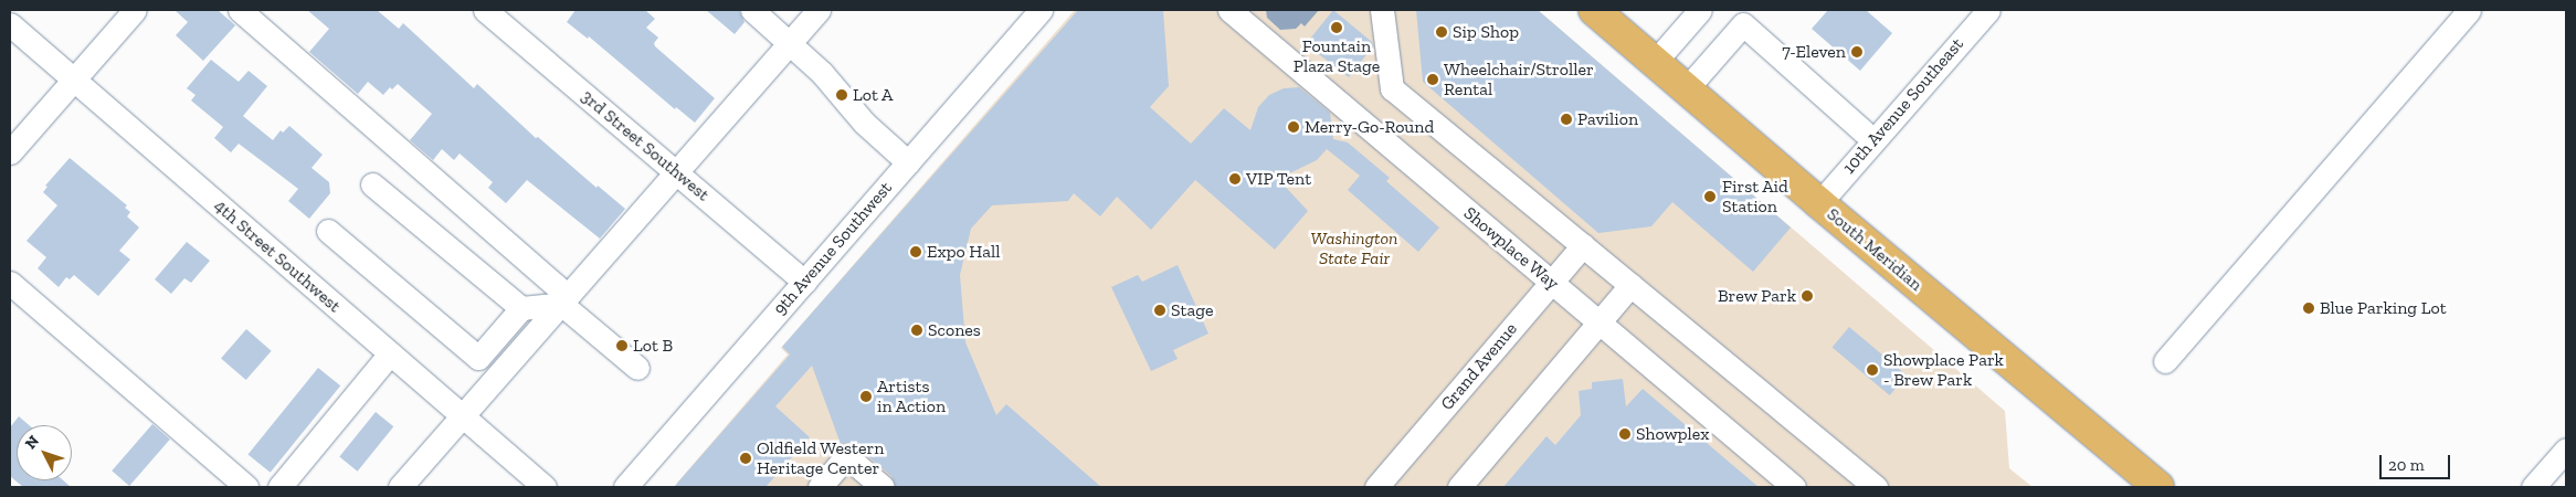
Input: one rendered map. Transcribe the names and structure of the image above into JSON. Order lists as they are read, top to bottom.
{
  "streets": {
    "main road": ["South Meridian"],
    "street": [
      "10th Avenue Southeast",
      "3rd Street Southwest",
      "9th Avenue Southwest",
      "Showplace Way",
      "4th Street Southwest",
      "Grand Avenue"
    ]
  },
  "crossings": [
    ["10th Avenue Southeast", "South Meridian"],
    ["3rd Street Southwest", "9th Avenue Southwest"],
    ["Showplace Way", "Grand Avenue"]
  ],
  "parks": ["Washington State Fair"],
  "places": [
    "Fountain Plaza Stage",
    "Sip Shop",
    "7-Eleven",
    "Wheelchair/Stroller Rental",
    "Lot A",
    "Pavilion",
    "Merry-Go-Round",
    "VIP Tent",
    "First Aid Station",
    "Expo Hall",
    "Brew Park",
    "Blue Parking Lot",
    "Stage",
    "Scones",
    "Lot B",
    "Showplace Park - Brew Park",
    "Artists in Action",
    "Showplex",
    "Oldfield Western Heritage Center"
  ],
  "scale_bar": "20 m",
  "north": "top left"
}
